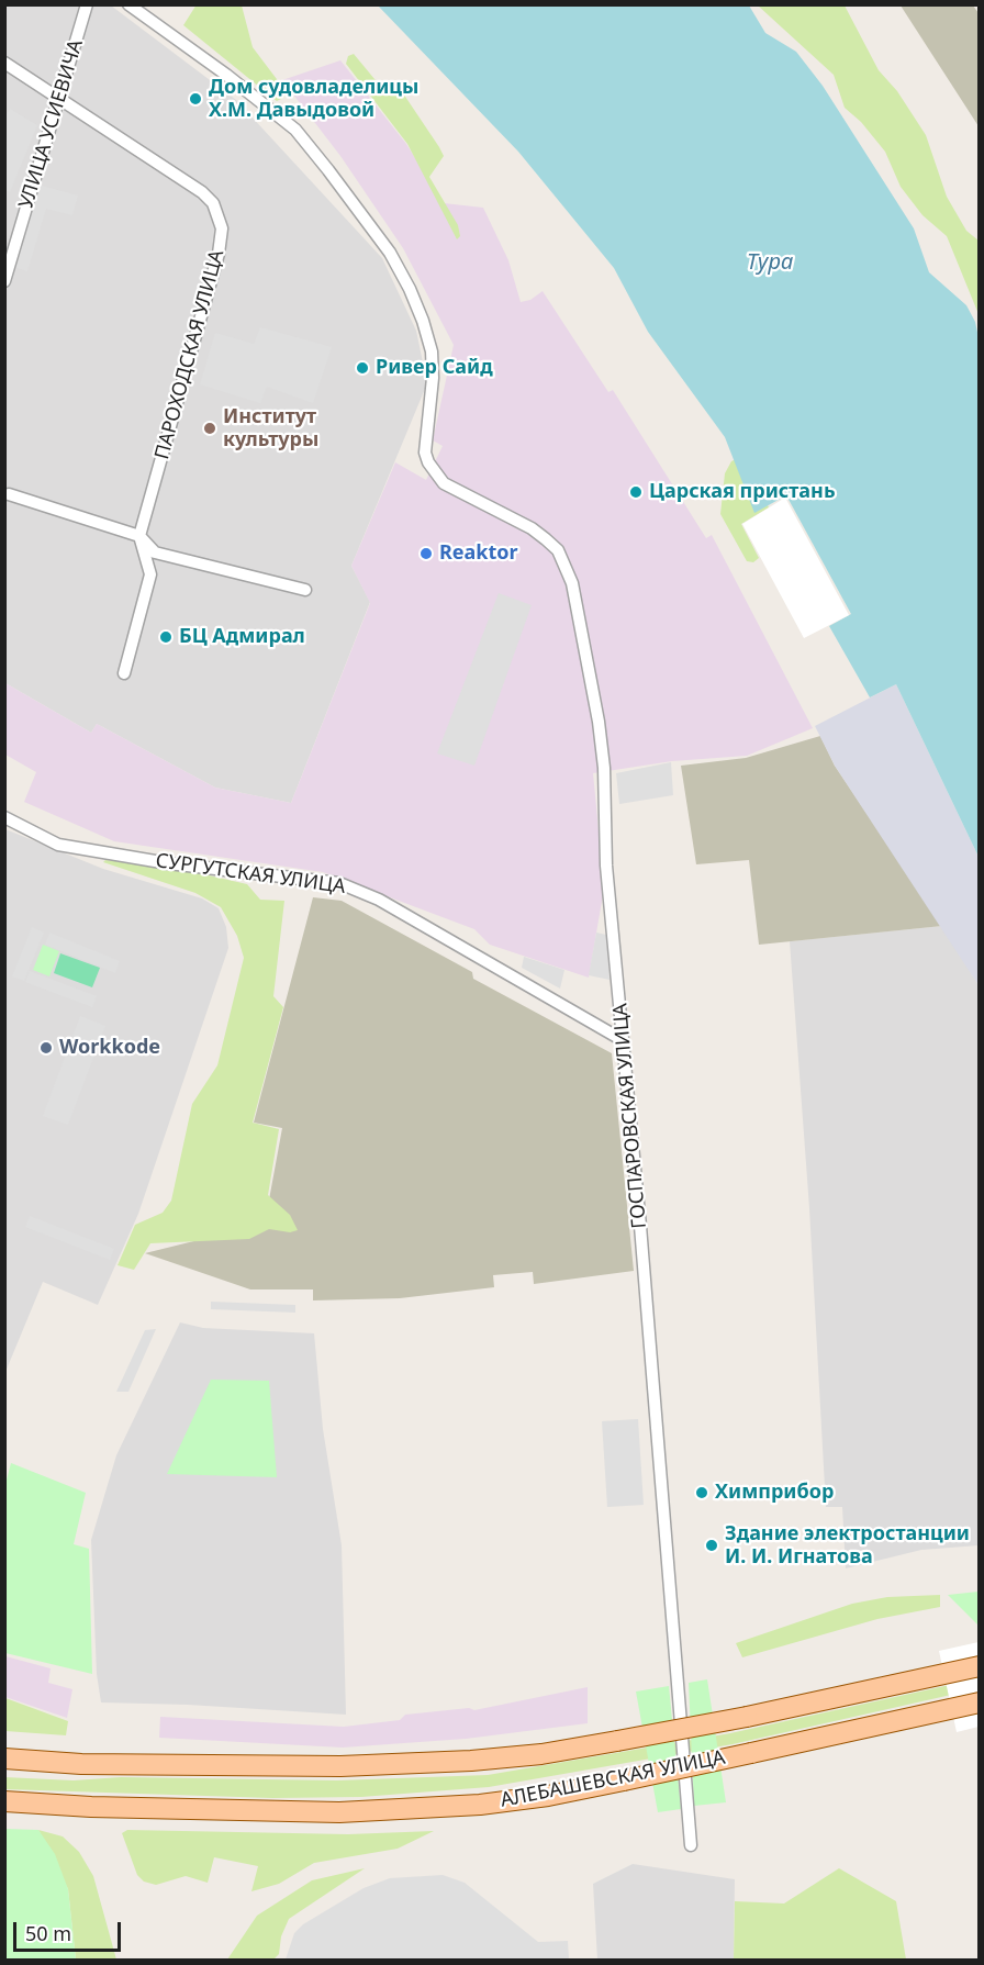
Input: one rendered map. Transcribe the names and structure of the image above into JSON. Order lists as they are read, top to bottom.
{
  "streets": {
    "main road": ["АЛЕБАШЕВСКАЯ УЛИЦА"],
    "street": [
      "УЛИЦА УСИЕВИЧА",
      "ПАРОХОДСКАЯ УЛИЦА",
      "СУРГУТСКАЯ УЛИЦА",
      "ГОСПАРОВСКАЯ УЛИЦА"
    ]
  },
  "crossings": [
    ["УЛИЦА УСИЕВИЧА", "ПАРОХОДСКАЯ УЛИЦА"],
    ["СУРГУТСКАЯ УЛИЦА", "ГОСПАРОВСКАЯ УЛИЦА"]
  ],
  "water": ["Тура"],
  "places": [
    "Дом судовладелицы Х.М. Давыдовой",
    "Ривер Сайд",
    "Институт культуры",
    "Царская пристань",
    "Reaktor",
    "БЦ Адмирал",
    "Workkode",
    "Химприбор",
    "Здание электростанции И. И. Игнатова"
  ],
  "scale_bar": "50 m"
}
